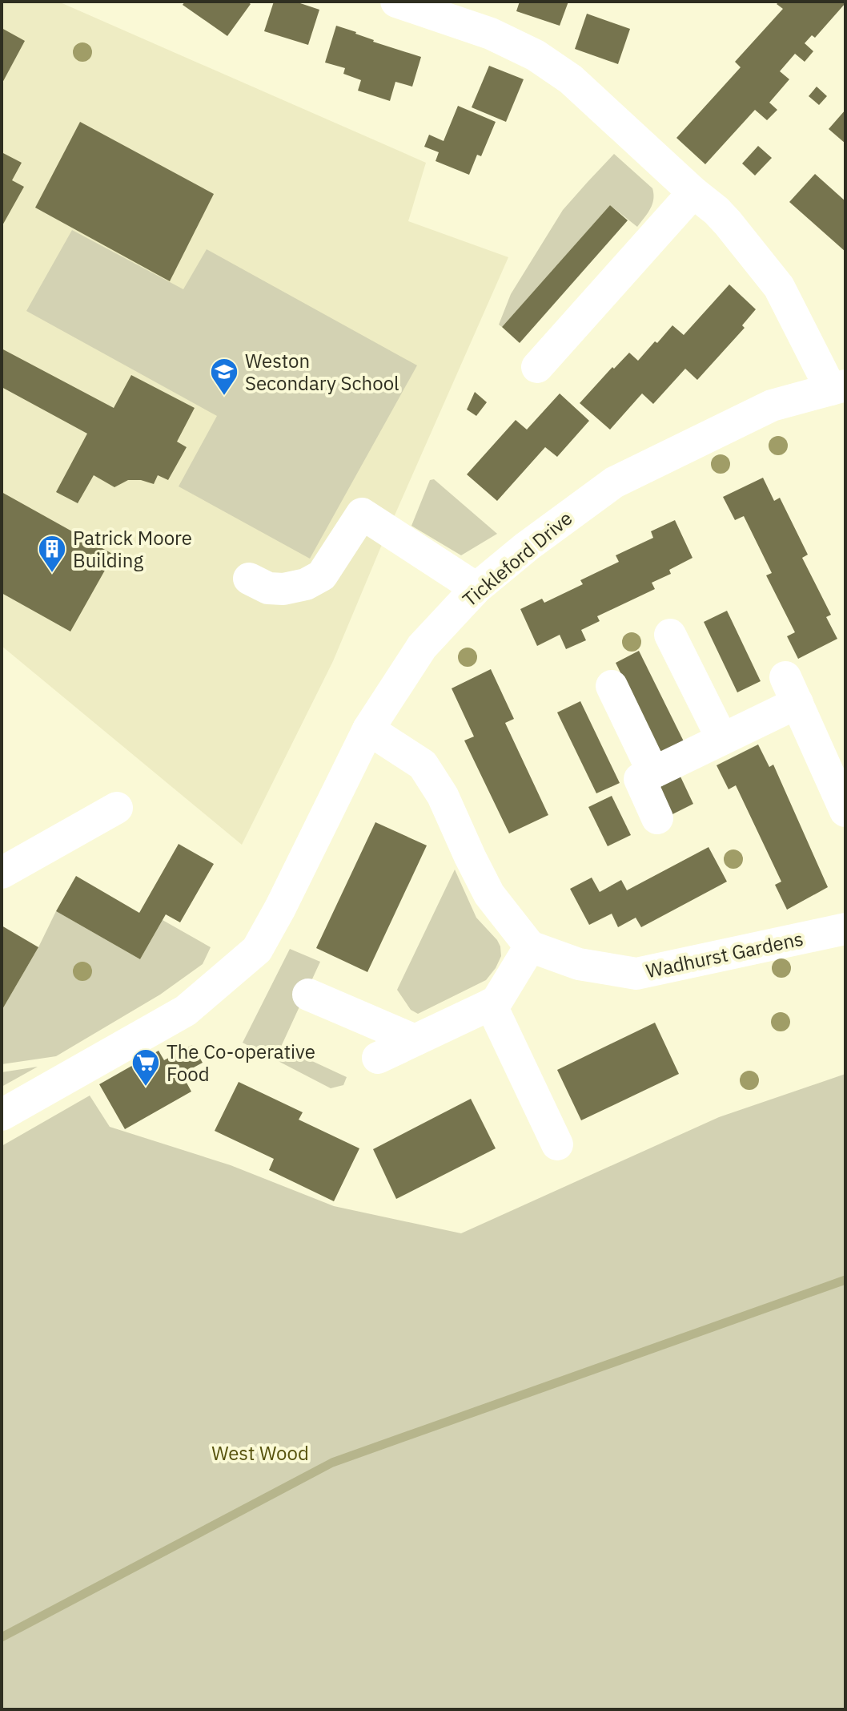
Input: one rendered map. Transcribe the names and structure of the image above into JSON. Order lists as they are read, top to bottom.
{
  "streets": {
    "street": ["Tickleford Drive", "Wadhurst Gardens"]
  },
  "parks": ["West Wood"],
  "places": {
    "school or university": ["Weston Secondary School"],
    "building": ["Patrick Moore Building"],
    "supermarket": ["The Co-operative Food"]
  }
}
